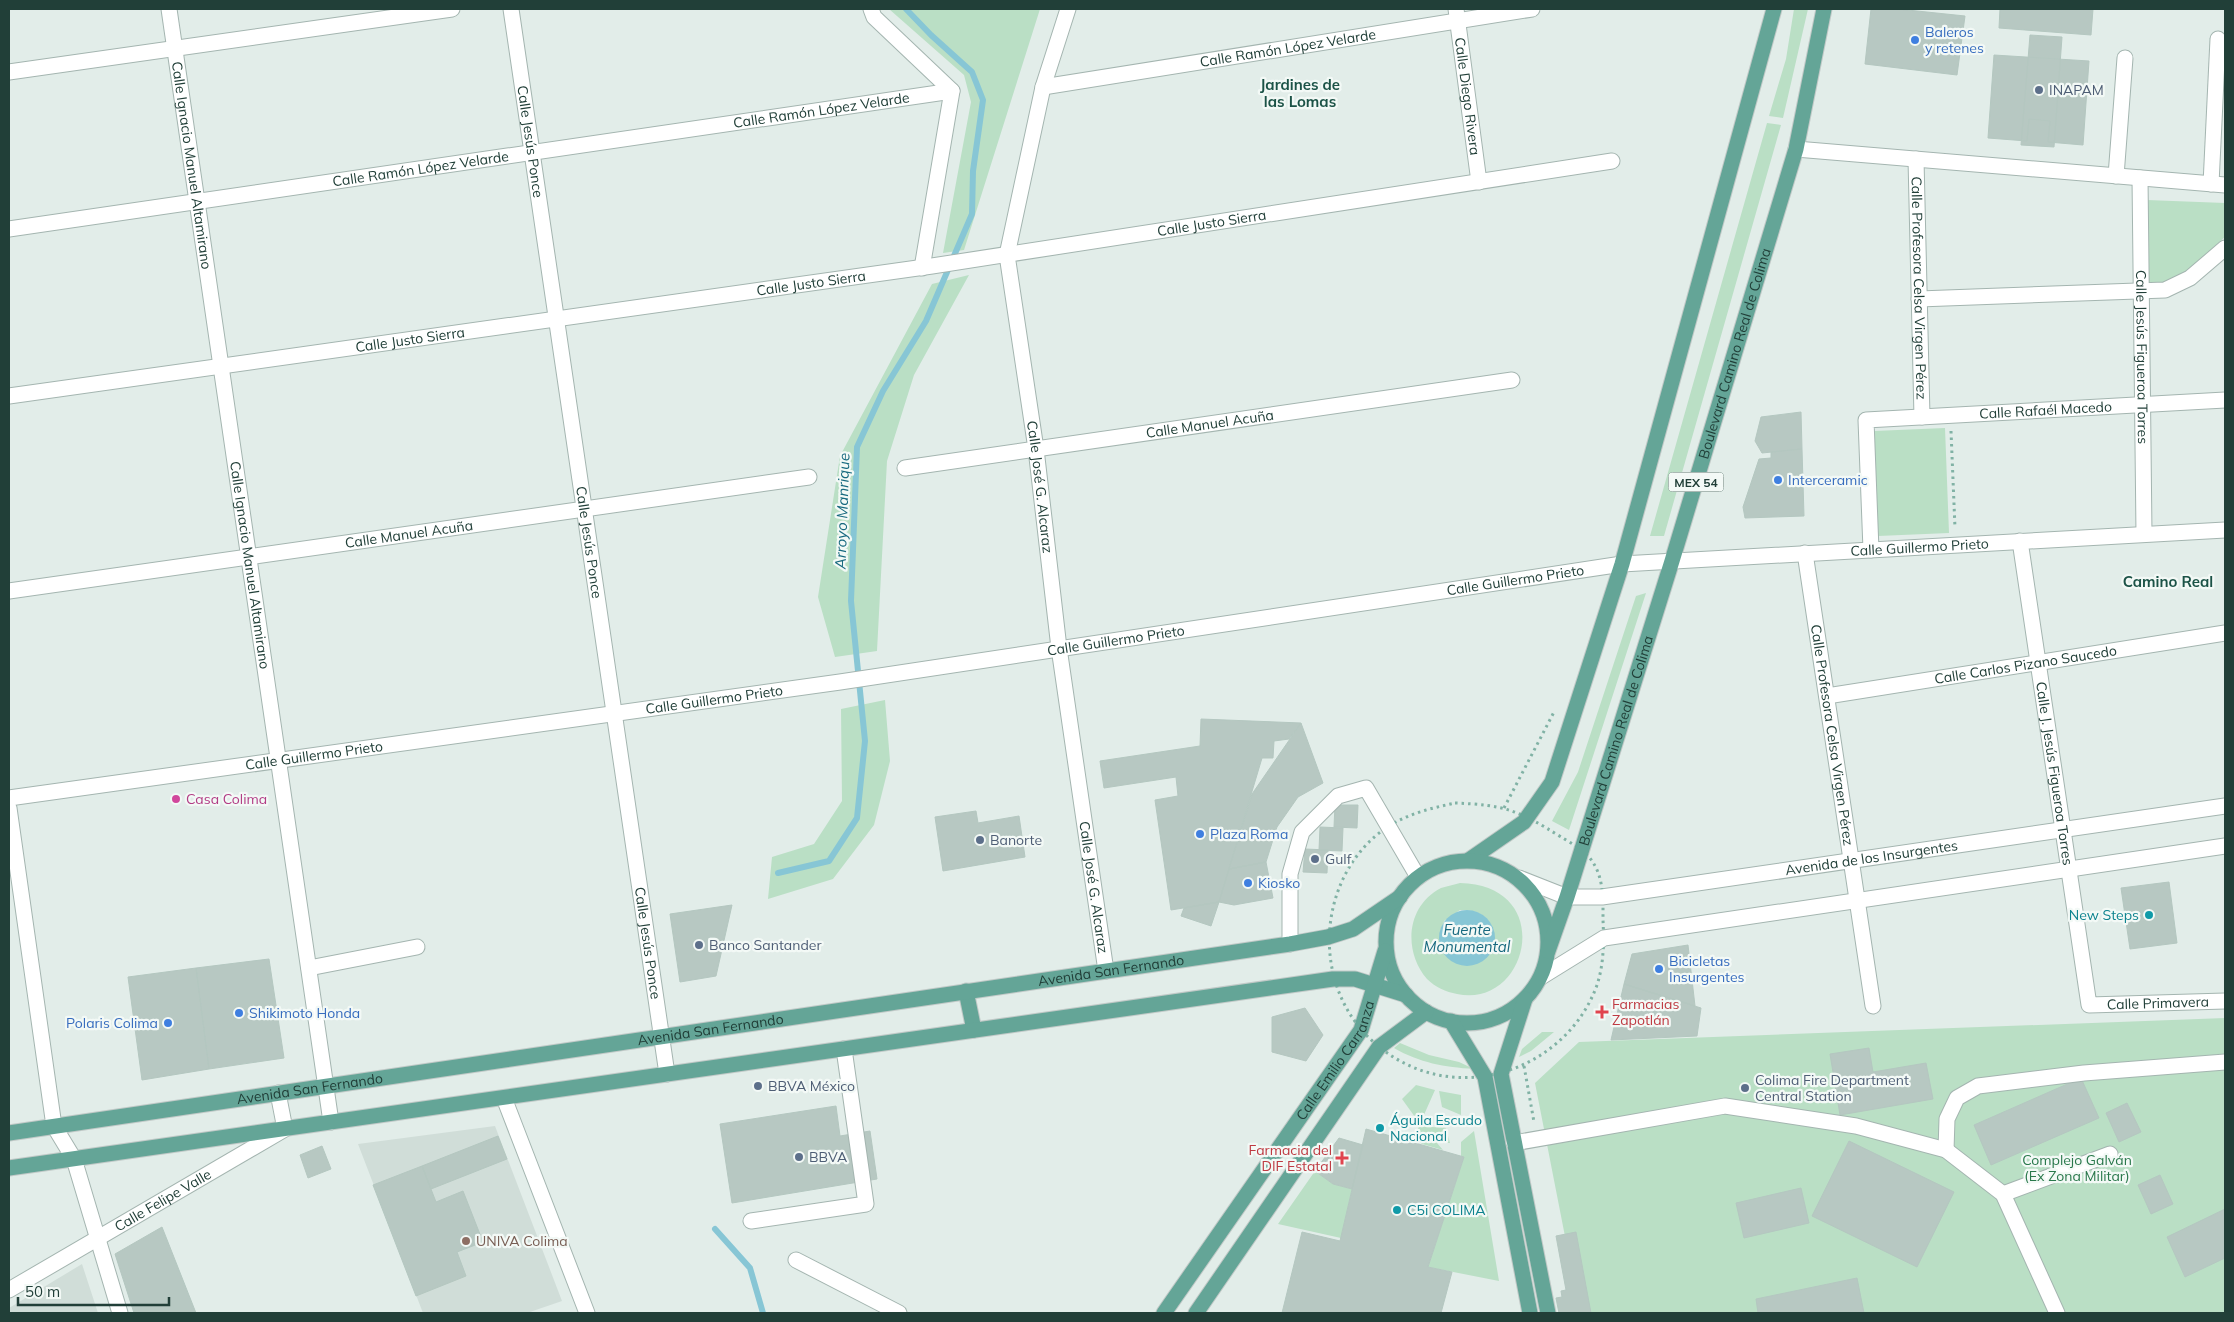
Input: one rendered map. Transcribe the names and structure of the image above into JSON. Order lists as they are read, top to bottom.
{
  "streets": {
    "main road": [
      "Boulevard Camino Real de Colima",
      "MEX 54",
      "Avenida San Fernando",
      "Calle Emilio Carranza"
    ],
    "street": [
      "Calle Ramón López Velarde",
      "Calle Diego Rivera",
      "Calle Jesús Ponce",
      "Calle Ignacio Manuel Altamirano",
      "Calle Justo Sierra",
      "Calle Profesora Celsa Virgen Pérez",
      "Calle Jesús Figueroa Torres",
      "Calle Rafaél Macedo",
      "Calle Manuel Acuña",
      "Calle José G. Alcaraz",
      "Calle Guillermo Prieto",
      "Calle Carlos Pizano Saucedo",
      "Calle J. Jesús Figueroa Torres",
      "Avenida de los Insurgentes",
      "Calle Primavera",
      "Calle Felipe Valle"
    ]
  },
  "crossings": [
    ["Calle Ramón López Velarde", "Calle Diego Rivera"],
    ["Calle Ramón López Velarde", "Calle Jesús Ponce"],
    ["Calle Ramón López Velarde", "Calle Ignacio Manuel Altamirano"],
    ["Calle Ramón López Velarde", "Calle José G. Alcaraz"],
    ["Calle Diego Rivera", "Calle Justo Sierra"],
    ["Calle Jesús Ponce", "Calle Justo Sierra"],
    ["Calle Jesús Ponce", "Calle Manuel Acuña"],
    ["Calle Jesús Ponce", "Calle Guillermo Prieto"],
    ["Calle Jesús Ponce", "Avenida San Fernando"],
    ["Calle Ignacio Manuel Altamirano", "Calle Justo Sierra"],
    ["Calle Ignacio Manuel Altamirano", "Calle Manuel Acuña"],
    ["Calle Ignacio Manuel Altamirano", "Calle Guillermo Prieto"],
    ["Calle Ignacio Manuel Altamirano", "Avenida San Fernando"],
    ["Calle Justo Sierra", "Calle José G. Alcaraz"],
    ["Calle Profesora Celsa Virgen Pérez", "Calle Rafaél Macedo"],
    ["Calle Profesora Celsa Virgen Pérez", "Calle Guillermo Prieto"],
    ["Calle Profesora Celsa Virgen Pérez", "Calle Carlos Pizano Saucedo"],
    ["Calle Profesora Celsa Virgen Pérez", "Avenida de los Insurgentes"],
    ["Boulevard Camino Real de Colima", "Calle Guillermo Prieto"],
    ["Boulevard Camino Real de Colima", "Avenida de los Insurgentes"],
    ["Boulevard Camino Real de Colima", "Avenida San Fernando"],
    ["Boulevard Camino Real de Colima", "Calle Emilio Carranza"],
    ["Calle Jesús Figueroa Torres", "Calle Rafaél Macedo"],
    ["Calle Jesús Figueroa Torres", "Calle Guillermo Prieto"],
    ["Calle Rafaél Macedo", "Calle Guillermo Prieto"],
    ["Calle Manuel Acuña", "Calle José G. Alcaraz"],
    ["Calle José G. Alcaraz", "Calle Guillermo Prieto"],
    ["Calle José G. Alcaraz", "Avenida San Fernando"],
    ["Calle Guillermo Prieto", "Calle J. Jesús Figueroa Torres"],
    ["Calle Carlos Pizano Saucedo", "Calle J. Jesús Figueroa Torres"],
    ["Calle J. Jesús Figueroa Torres", "Avenida de los Insurgentes"],
    ["Calle J. Jesús Figueroa Torres", "Calle Primavera"],
    ["Avenida de los Insurgentes", "Avenida San Fernando"],
    ["Avenida de los Insurgentes", "Calle Emilio Carranza"],
    ["Avenida San Fernando", "Calle Emilio Carranza"]
  ],
  "districts": ["Jardines de las Lomas", "Camino Real"],
  "water": ["Arroyo Manrique", "Fuente Monumental"],
  "parks": ["Complejo Galván (Ex Zona Militar)"],
  "places": {
    "other": [
      "Baleros y retenes",
      "INAPAM",
      "Interceramic",
      "Casa Colima",
      "Plaza Roma",
      "Banorte",
      "Gulf",
      "Kiosko",
      "New Steps",
      "Banco Santander",
      "Bicicletas Insurgentes",
      "Shikimoto Honda",
      "Polaris Colima",
      "BBVA México",
      "Colima Fire Department Central Station",
      "Águila Escudo Nacional",
      "BBVA",
      "C5i COLIMA",
      "UNIVA Colima"
    ],
    "health": ["Farmacias Zapotlán", "Farmacia del DIF Estatal"]
  },
  "scale_bar": "50 m"
}
